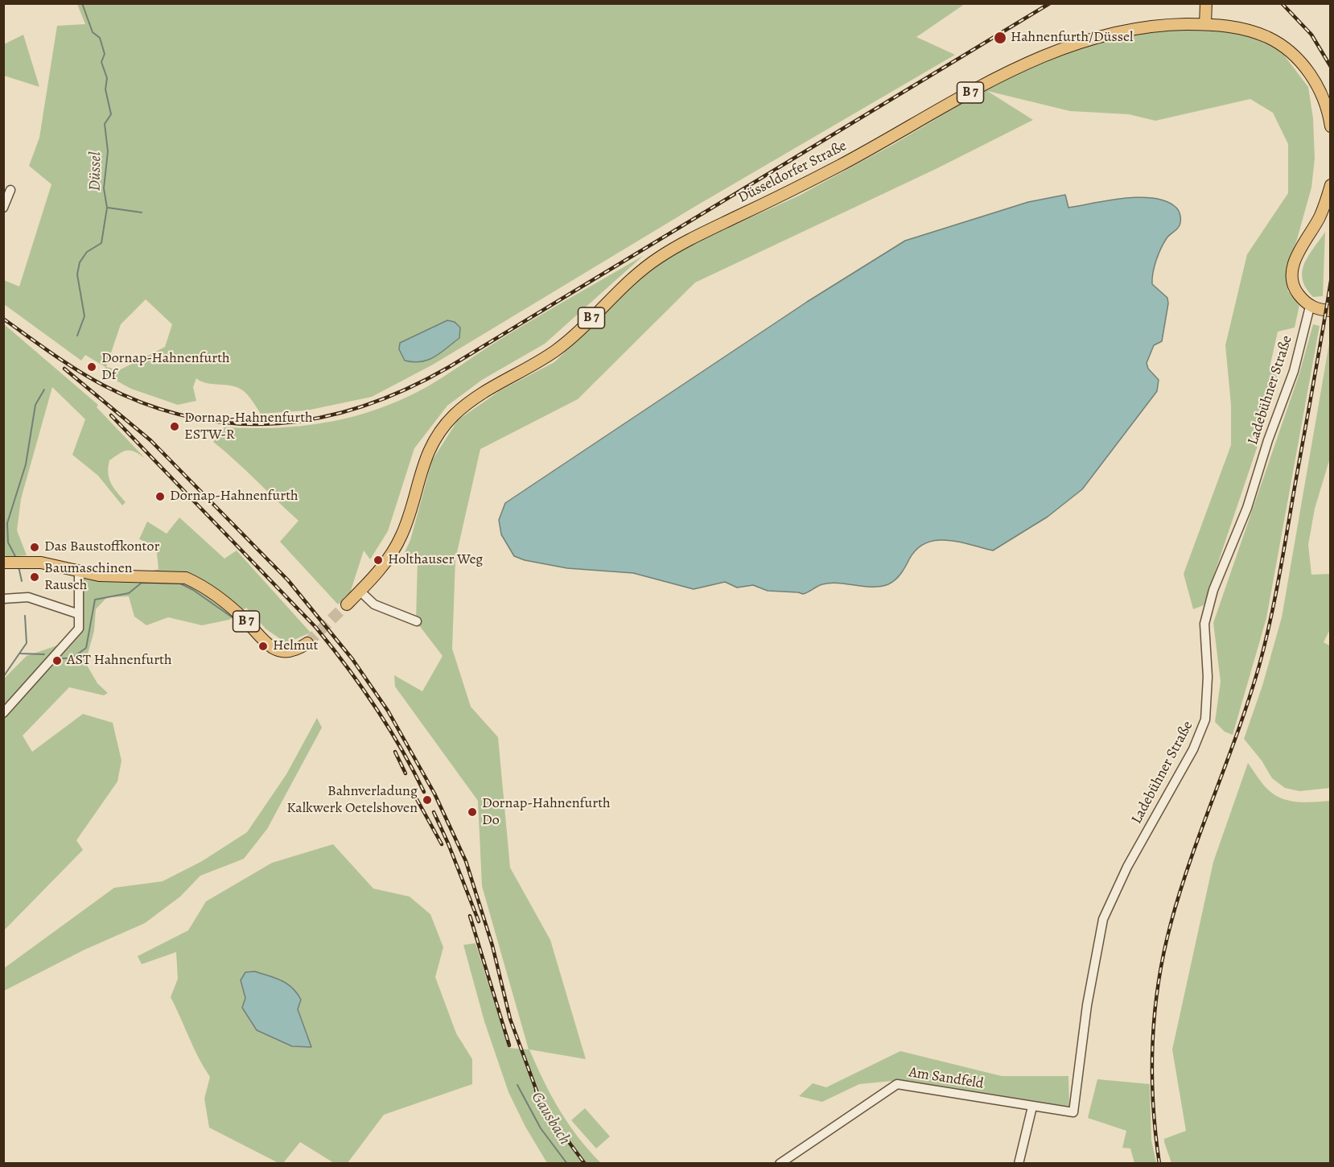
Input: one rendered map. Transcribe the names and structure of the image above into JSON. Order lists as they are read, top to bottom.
{
  "streets": {
    "main road": ["B 7", "Düsseldorfer Straße"],
    "street": ["Ladebühner Straße", "Am Sandfeld"]
  },
  "crossings": [
    ["Ladebühner Straße", "Am Sandfeld"]
  ],
  "water": ["Düssel", "Gausbach"],
  "places": [
    "Hahnenfurth/Düssel",
    "Dornap-Hahnenfurth Df",
    "Dornap-Hahnenfurth ESTW-R",
    "Dornap-Hahnenfurth",
    "Das Baustoffkontor",
    "Holthauser Weg",
    "Baumaschinen Rausch",
    "Helmut",
    "AST Hahnenfurth",
    "Bahnverladung Kalkwerk Oetelshoven",
    "Dornap-Hahnenfurth Do"
  ]
}
